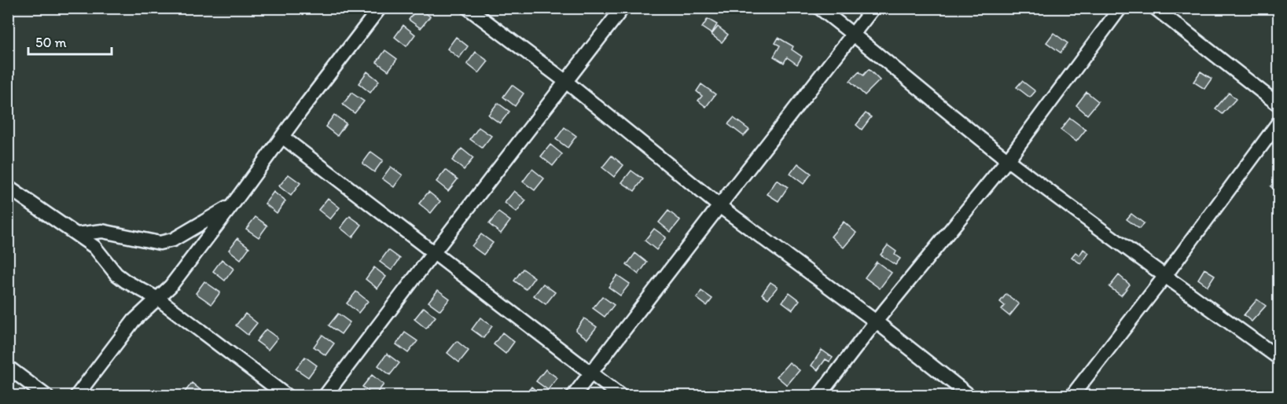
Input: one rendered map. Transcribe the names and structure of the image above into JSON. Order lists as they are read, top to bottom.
{
  "scale_bar": "50 m"
}
